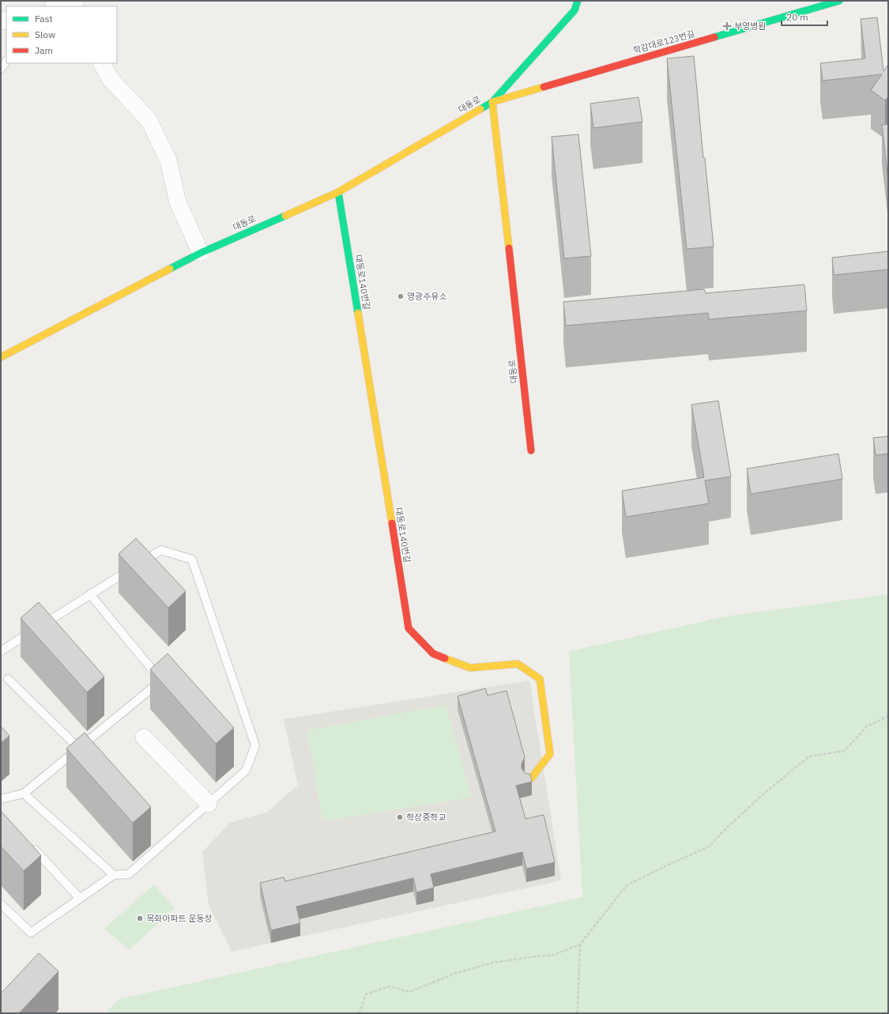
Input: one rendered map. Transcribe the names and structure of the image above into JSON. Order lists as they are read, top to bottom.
{
  "streets": {
    "street": ["학감대로123번길", "대동로", "대동로140번길"]
  },
  "crossings": [
    ["학감대로123번길", "대동로"],
    ["대동로", "대동로140번길"]
  ],
  "places": {
    "health": ["부영병원"],
    "other": ["영광주유소", "학장중학교", "목화아파트 운동장"]
  },
  "legend": ["Fast", "Slow", "Jam"],
  "scale_bar": "20 m"
}
